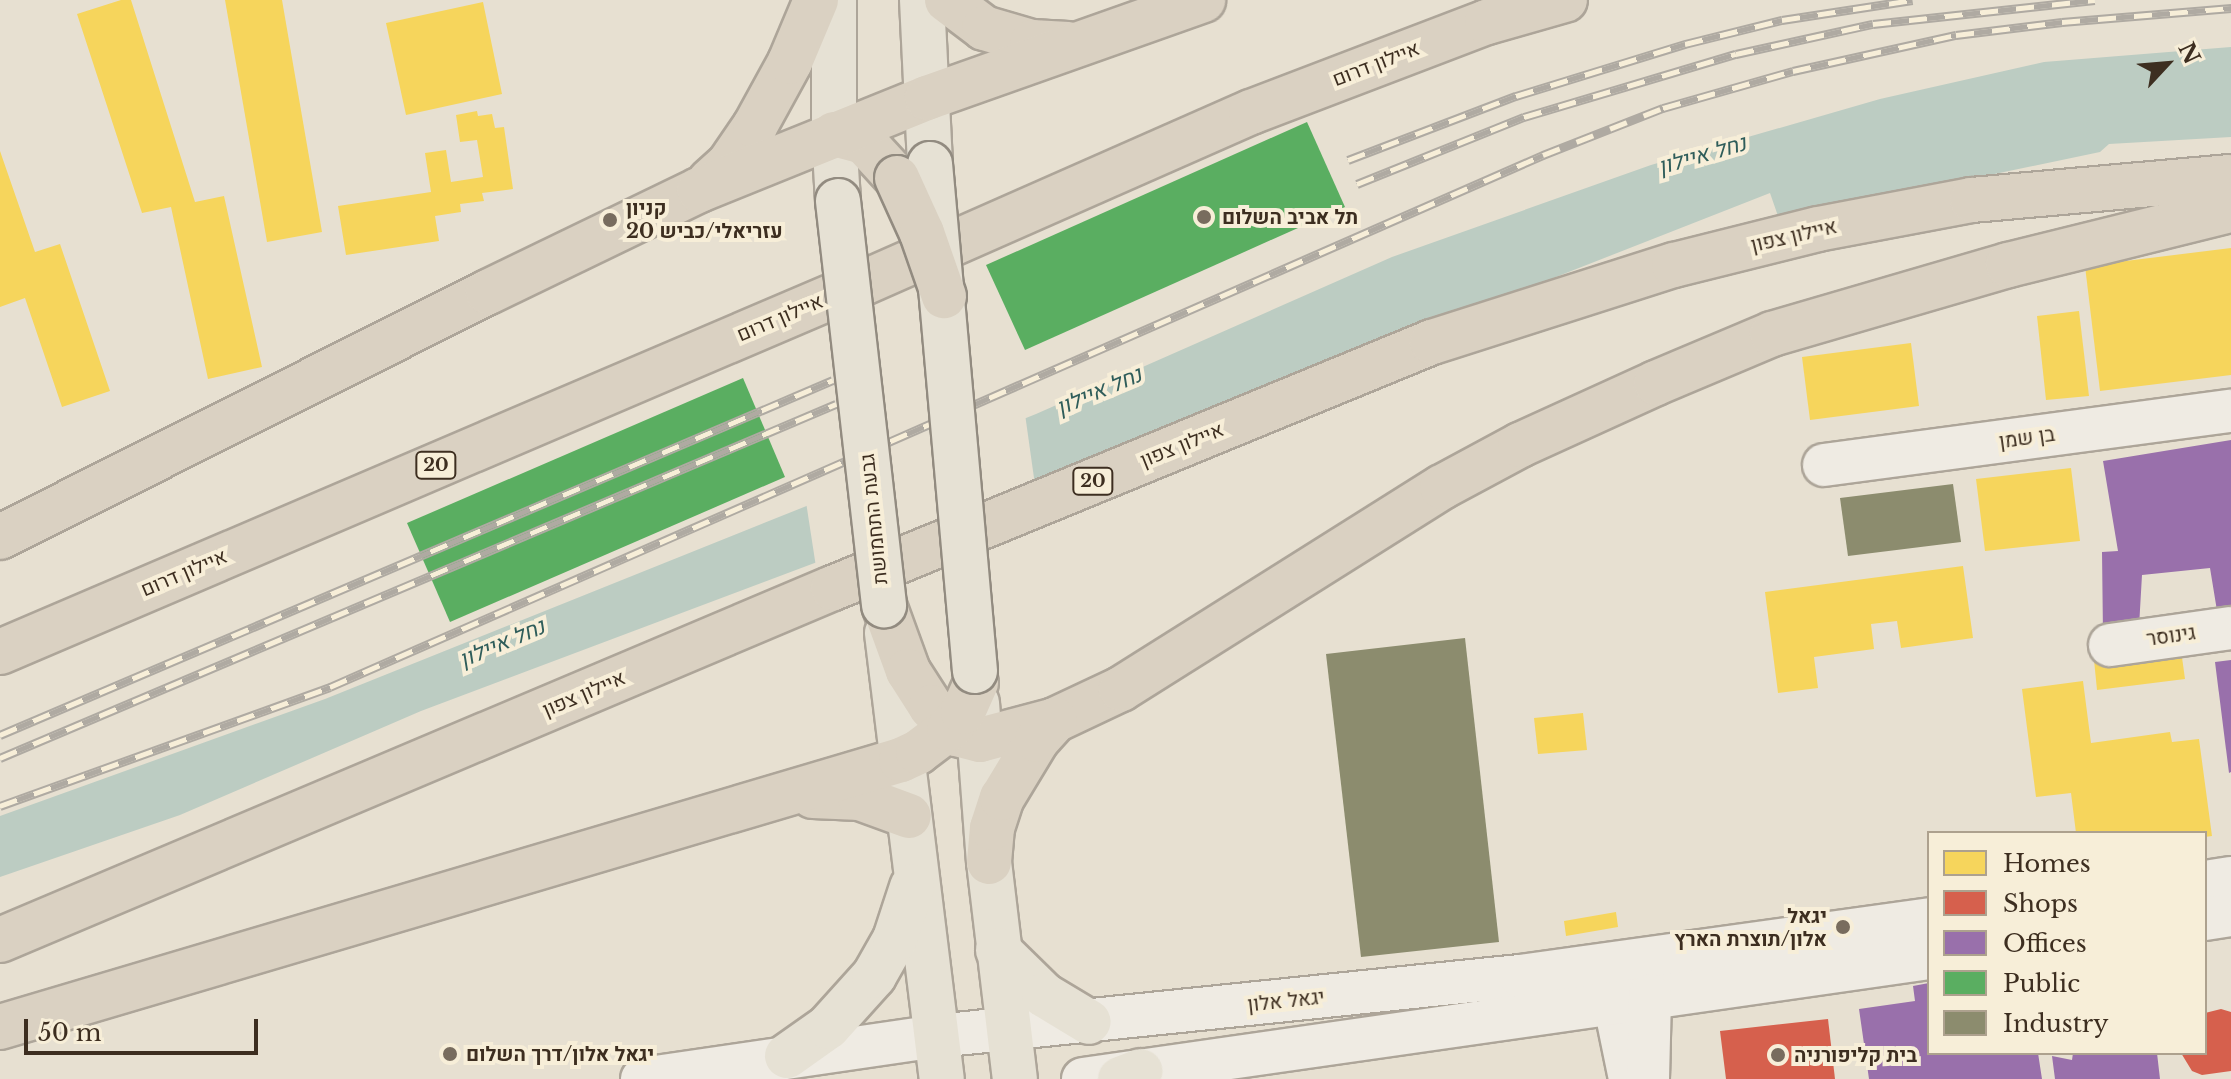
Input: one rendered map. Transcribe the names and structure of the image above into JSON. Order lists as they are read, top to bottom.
{
  "streets": {
    "highway": ["איילון דרום", "איילון צפון", "20"],
    "main road": ["גבעת התחמושת"],
    "street": ["בן שמן", "גינוסר", "יגאל אלון"]
  },
  "water": ["נחל איילון"],
  "places": [
    "תל אביב השלום",
    "קניון עזריאלי/כביש 20",
    "יגאל אלון/תוצרת הארץ",
    "יגאל אלון/דרך השלום",
    "בית קליפורניה"
  ],
  "legend": [
    "Homes",
    "Shops",
    "Offices",
    "Public",
    "Industry"
  ],
  "scale_bar": "50 m",
  "north": "top right"
}
